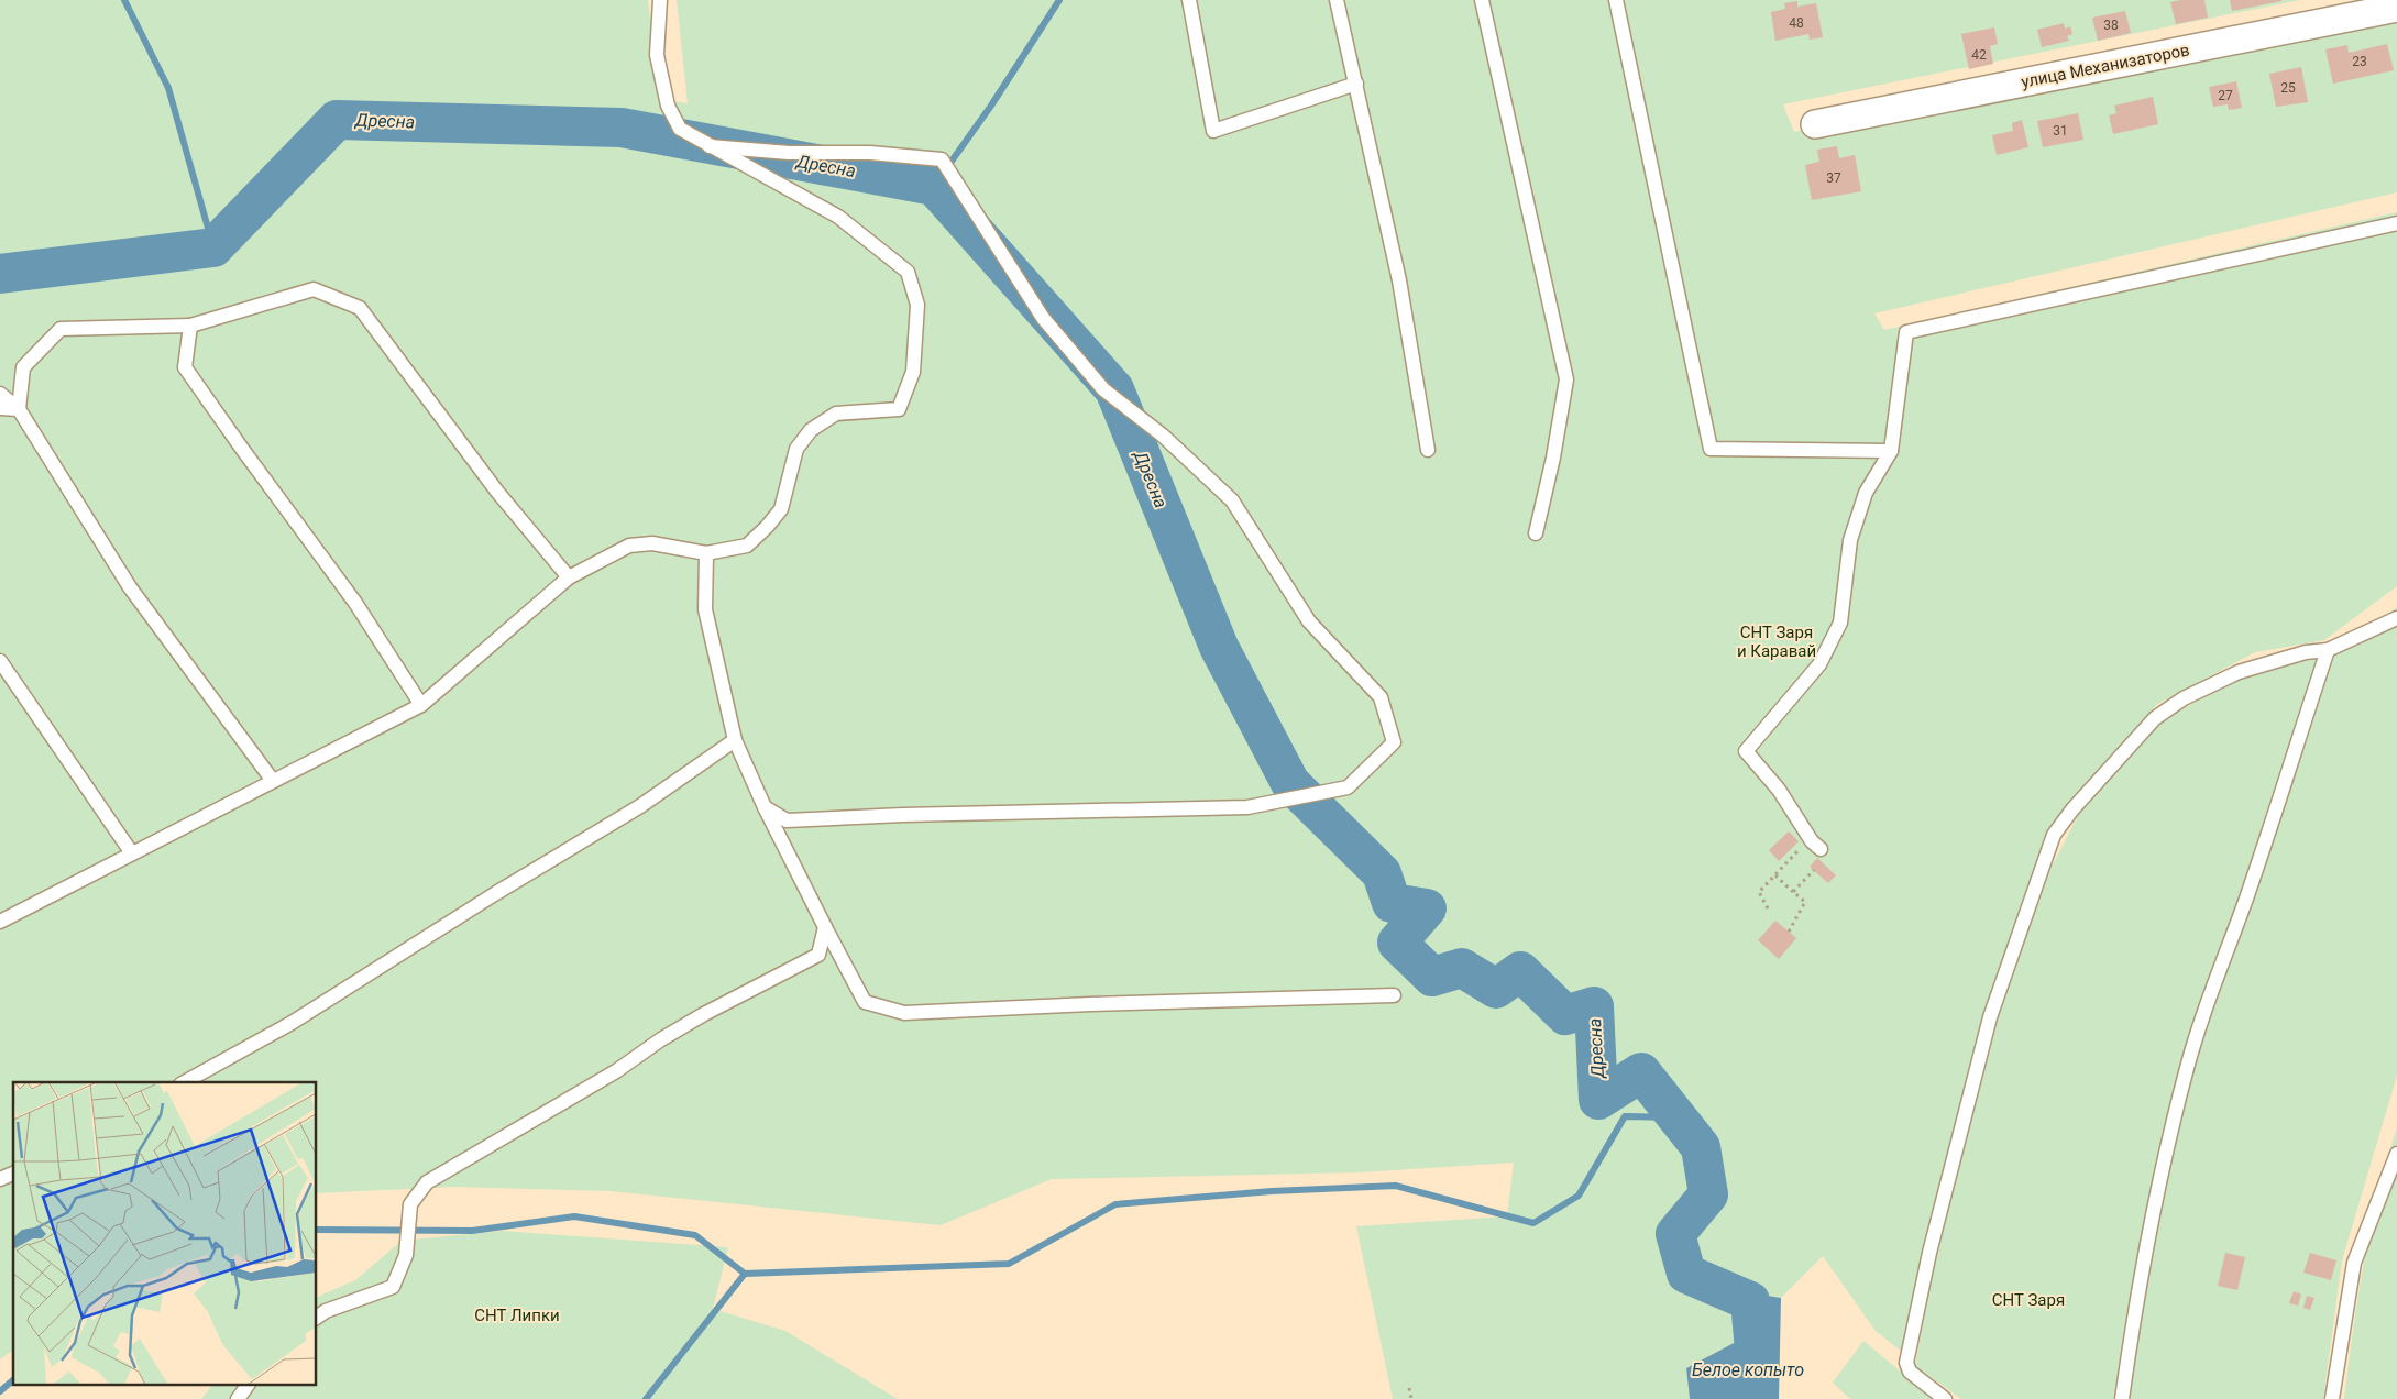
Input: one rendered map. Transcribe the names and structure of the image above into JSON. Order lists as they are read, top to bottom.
{
  "streets": {
    "street": ["улица Механизаторов"]
  },
  "water": ["Дресна", "Белое копыто"],
  "parks": ["СНТ Заря и Каравай", "СНТ Заря", "СНТ Липки"],
  "house_numbers": [
    "48",
    "38",
    "42",
    "23",
    "25",
    "27",
    "31",
    "37"
  ]
}
